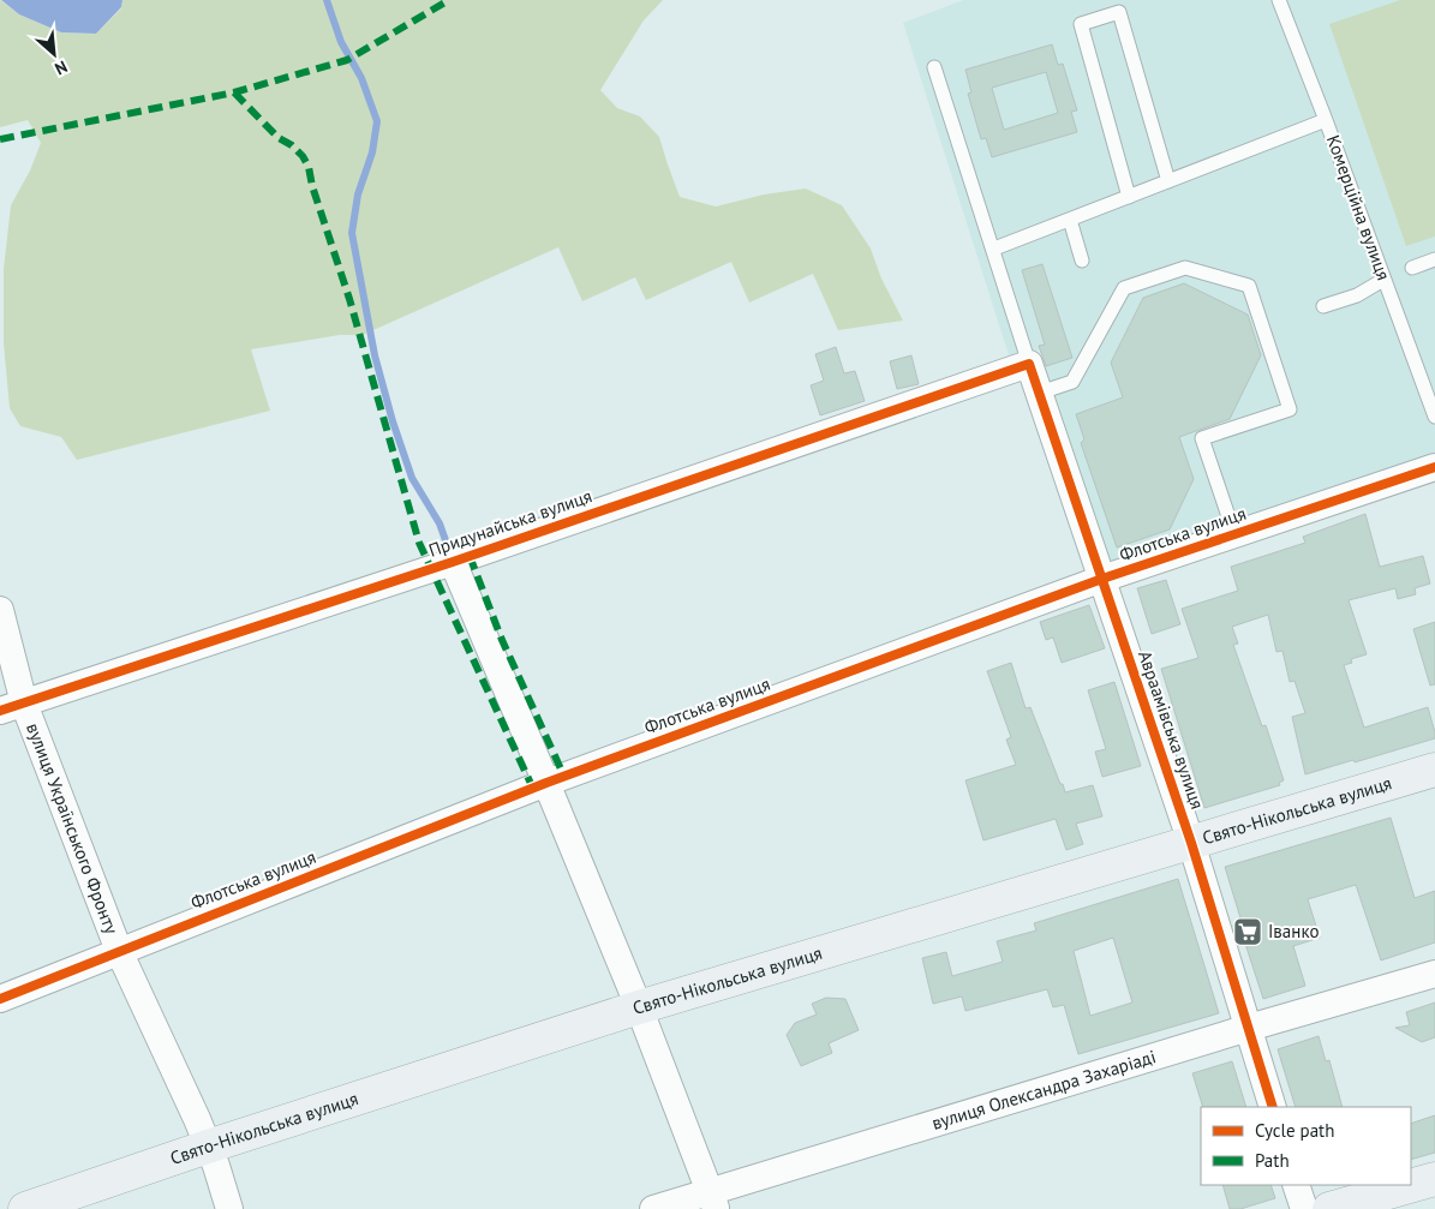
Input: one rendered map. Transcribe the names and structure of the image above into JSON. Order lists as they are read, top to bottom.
{
  "streets": {
    "main road": ["Свято-Нікольська вулиця"],
    "street": [
      "Придунайська вулиця",
      "Флотська вулиця",
      "Авраамівська вулиця",
      "вулиця Українського Фронту",
      "вулиця Олександра Захаріаді"
    ],
    "lane": ["Комерційна вулиця"]
  },
  "crossings": [
    ["Придунайська вулиця", "Авраамівська вулиця"],
    ["Придунайська вулиця", "вулиця Українського Фронту"],
    ["Флотська вулиця", "Авраамівська вулиця"],
    ["Флотська вулиця", "вулиця Українського Фронту"],
    ["Авраамівська вулиця", "Свято-Нікольська вулиця"],
    ["Авраамівська вулиця", "вулиця Олександра Захаріаді"],
    ["Свято-Нікольська вулиця", "вулиця Українського Фронту"]
  ],
  "places": {
    "supermarket": ["Іванко"]
  },
  "legend": ["Cycle path", "Path"],
  "north": "bottom right"
}
